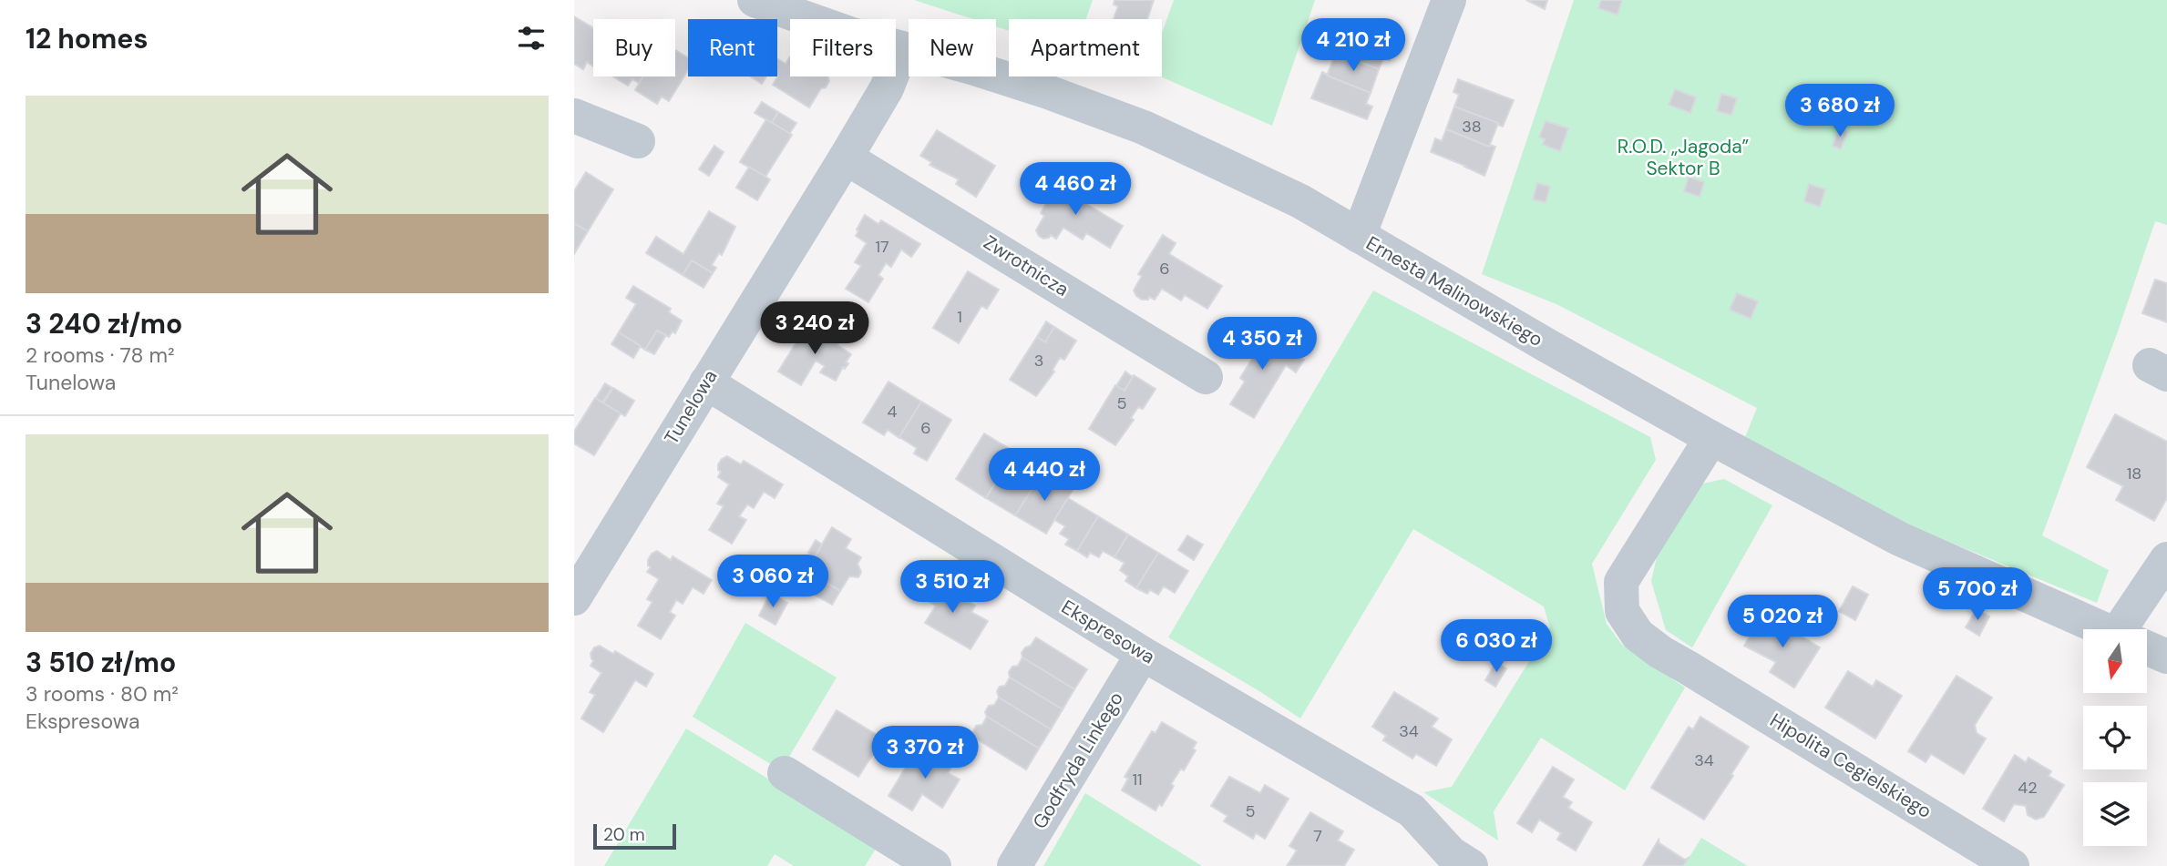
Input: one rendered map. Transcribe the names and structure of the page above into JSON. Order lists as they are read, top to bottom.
{
  "streets": {
    "street": [
      "Zwrotnicza",
      "Ernesta Malinowskiego",
      "Tunelowa",
      "Ekspresowa",
      "Godfryda Linkego",
      "Hipolita Cegielskiego"
    ]
  },
  "crossings": [
    ["Zwrotnicza", "Tunelowa"],
    ["Ernesta Malinowskiego", "Tunelowa"],
    ["Ernesta Malinowskiego", "Hipolita Cegielskiego"],
    ["Tunelowa", "Ekspresowa"],
    ["Ekspresowa", "Godfryda Linkego"]
  ],
  "parks": ["R.O.D. „Jagoda” Sektor B"],
  "house_numbers": [
    "38",
    "17",
    "6",
    "1",
    "3",
    "5",
    "4",
    "6",
    "18",
    "34",
    "34",
    "11",
    "42",
    "5",
    "7"
  ],
  "scale_bar": "20 m",
  "north": "bottom",
  "page": {
    "heading": "12 homes",
    "price": [
      "4 210 zł",
      "3 680 zł",
      "4 460 zł",
      "3 240 zł",
      "4 350 zł",
      "4 440 zł",
      "3 060 zł",
      "3 510 zł",
      "5 700 zł",
      "5 020 zł",
      "6 030 zł",
      "3 370 zł"
    ],
    "chip": [
      "Buy",
      "Rent",
      "Filters",
      "New",
      "Apartment"
    ],
    "list": [
      {
        "name": "3 240 zł/mo",
        "note": "2 rooms · 78 m² · Tunelowa"
      },
      {
        "name": "3 510 zł/mo",
        "note": "3 rooms · 80 m² · Ekspresowa"
      }
    ],
    "scale": "20 m"
  }
}
